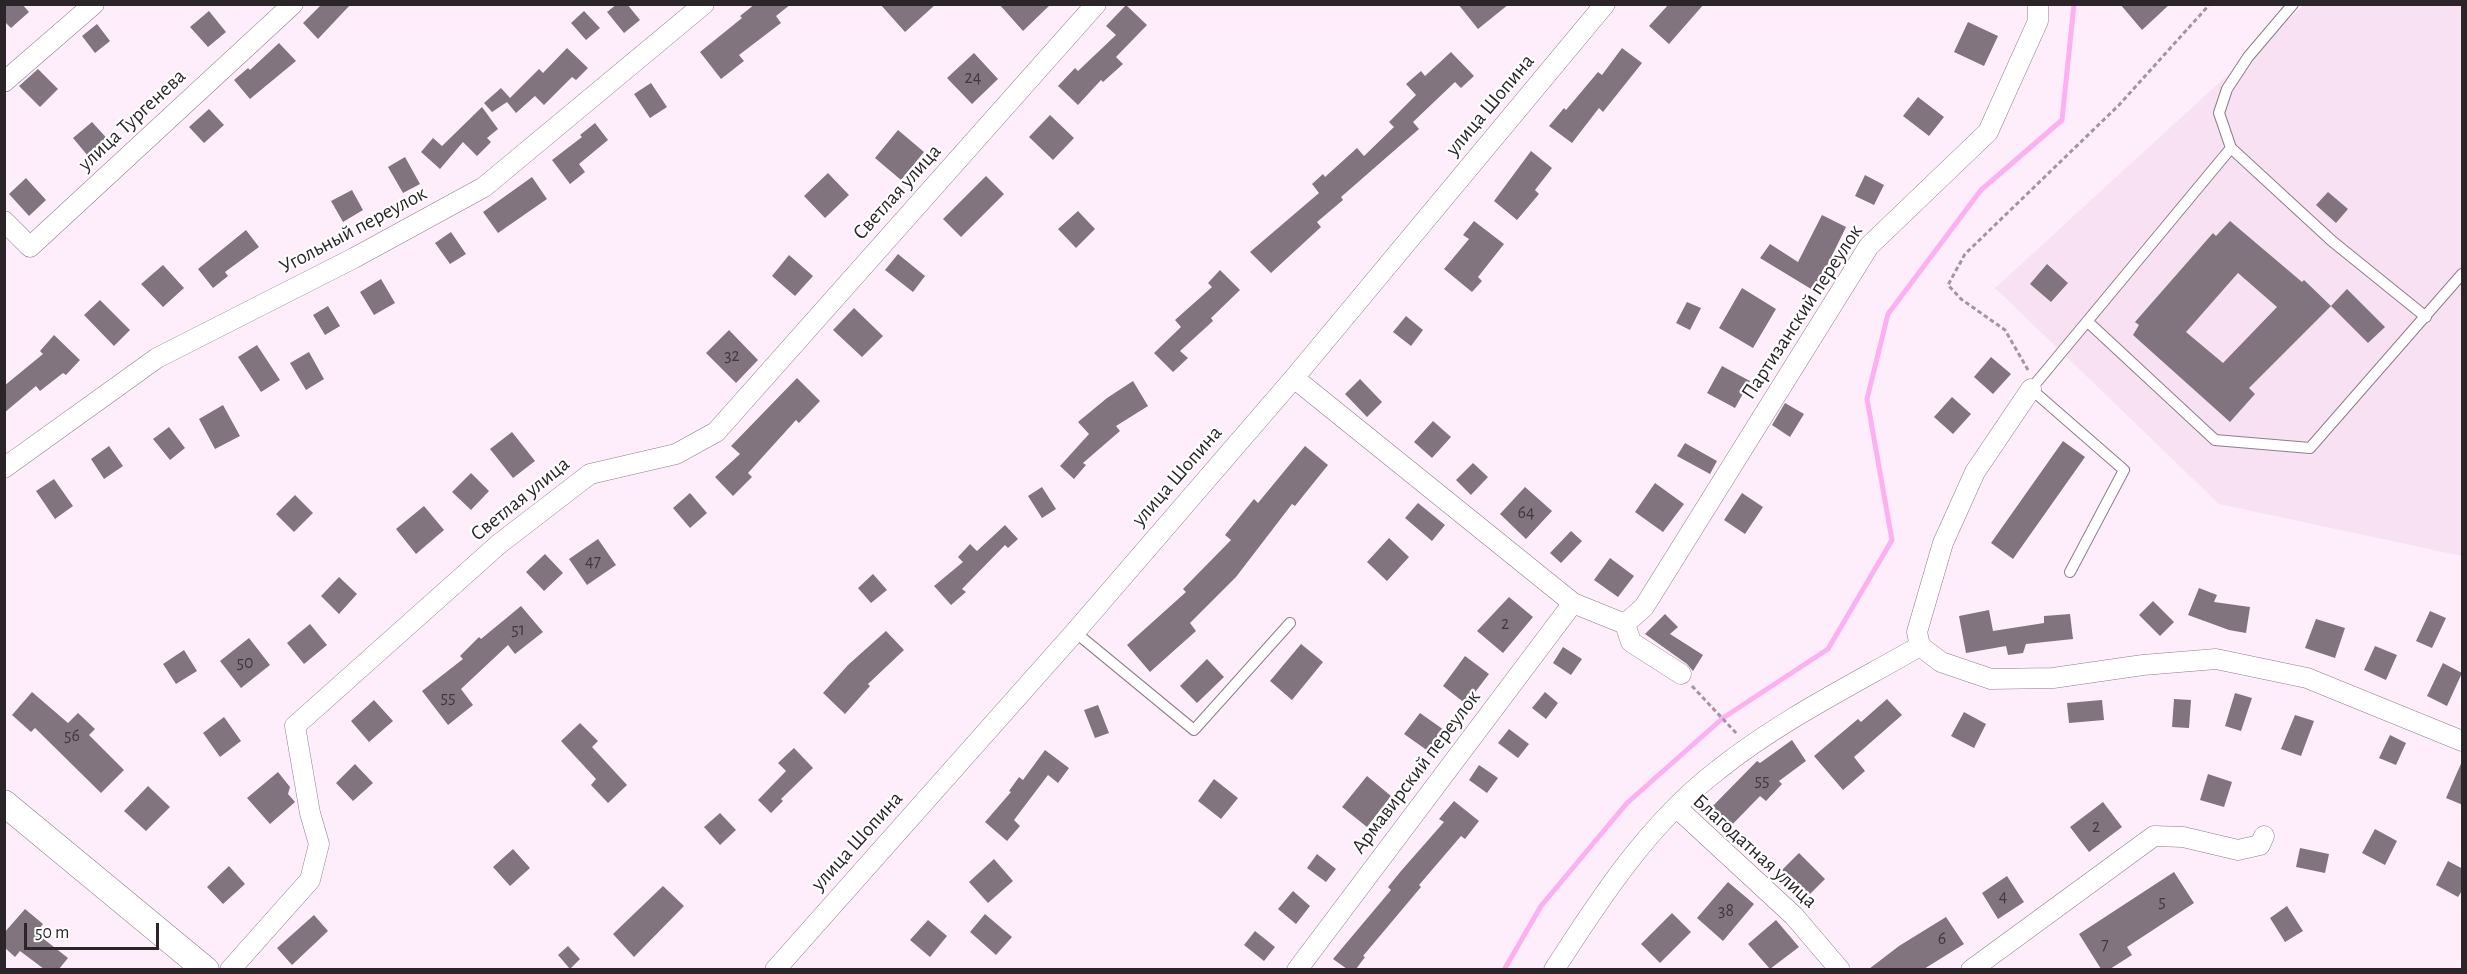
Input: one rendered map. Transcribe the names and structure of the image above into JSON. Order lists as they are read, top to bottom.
{
  "streets": {
    "street": [
      "улица Шопина",
      "улица Тургенева",
      "Светлая улица",
      "Угольный переулок",
      "Партизанский переулок",
      "Армавирский переулок",
      "Благодатная улица"
    ]
  },
  "house_numbers": [
    "24",
    "32",
    "64",
    "47",
    "2",
    "51",
    "50",
    "55",
    "56",
    "55",
    "2",
    "4",
    "5",
    "38",
    "6",
    "7"
  ],
  "scale_bar": "50 m"
}
